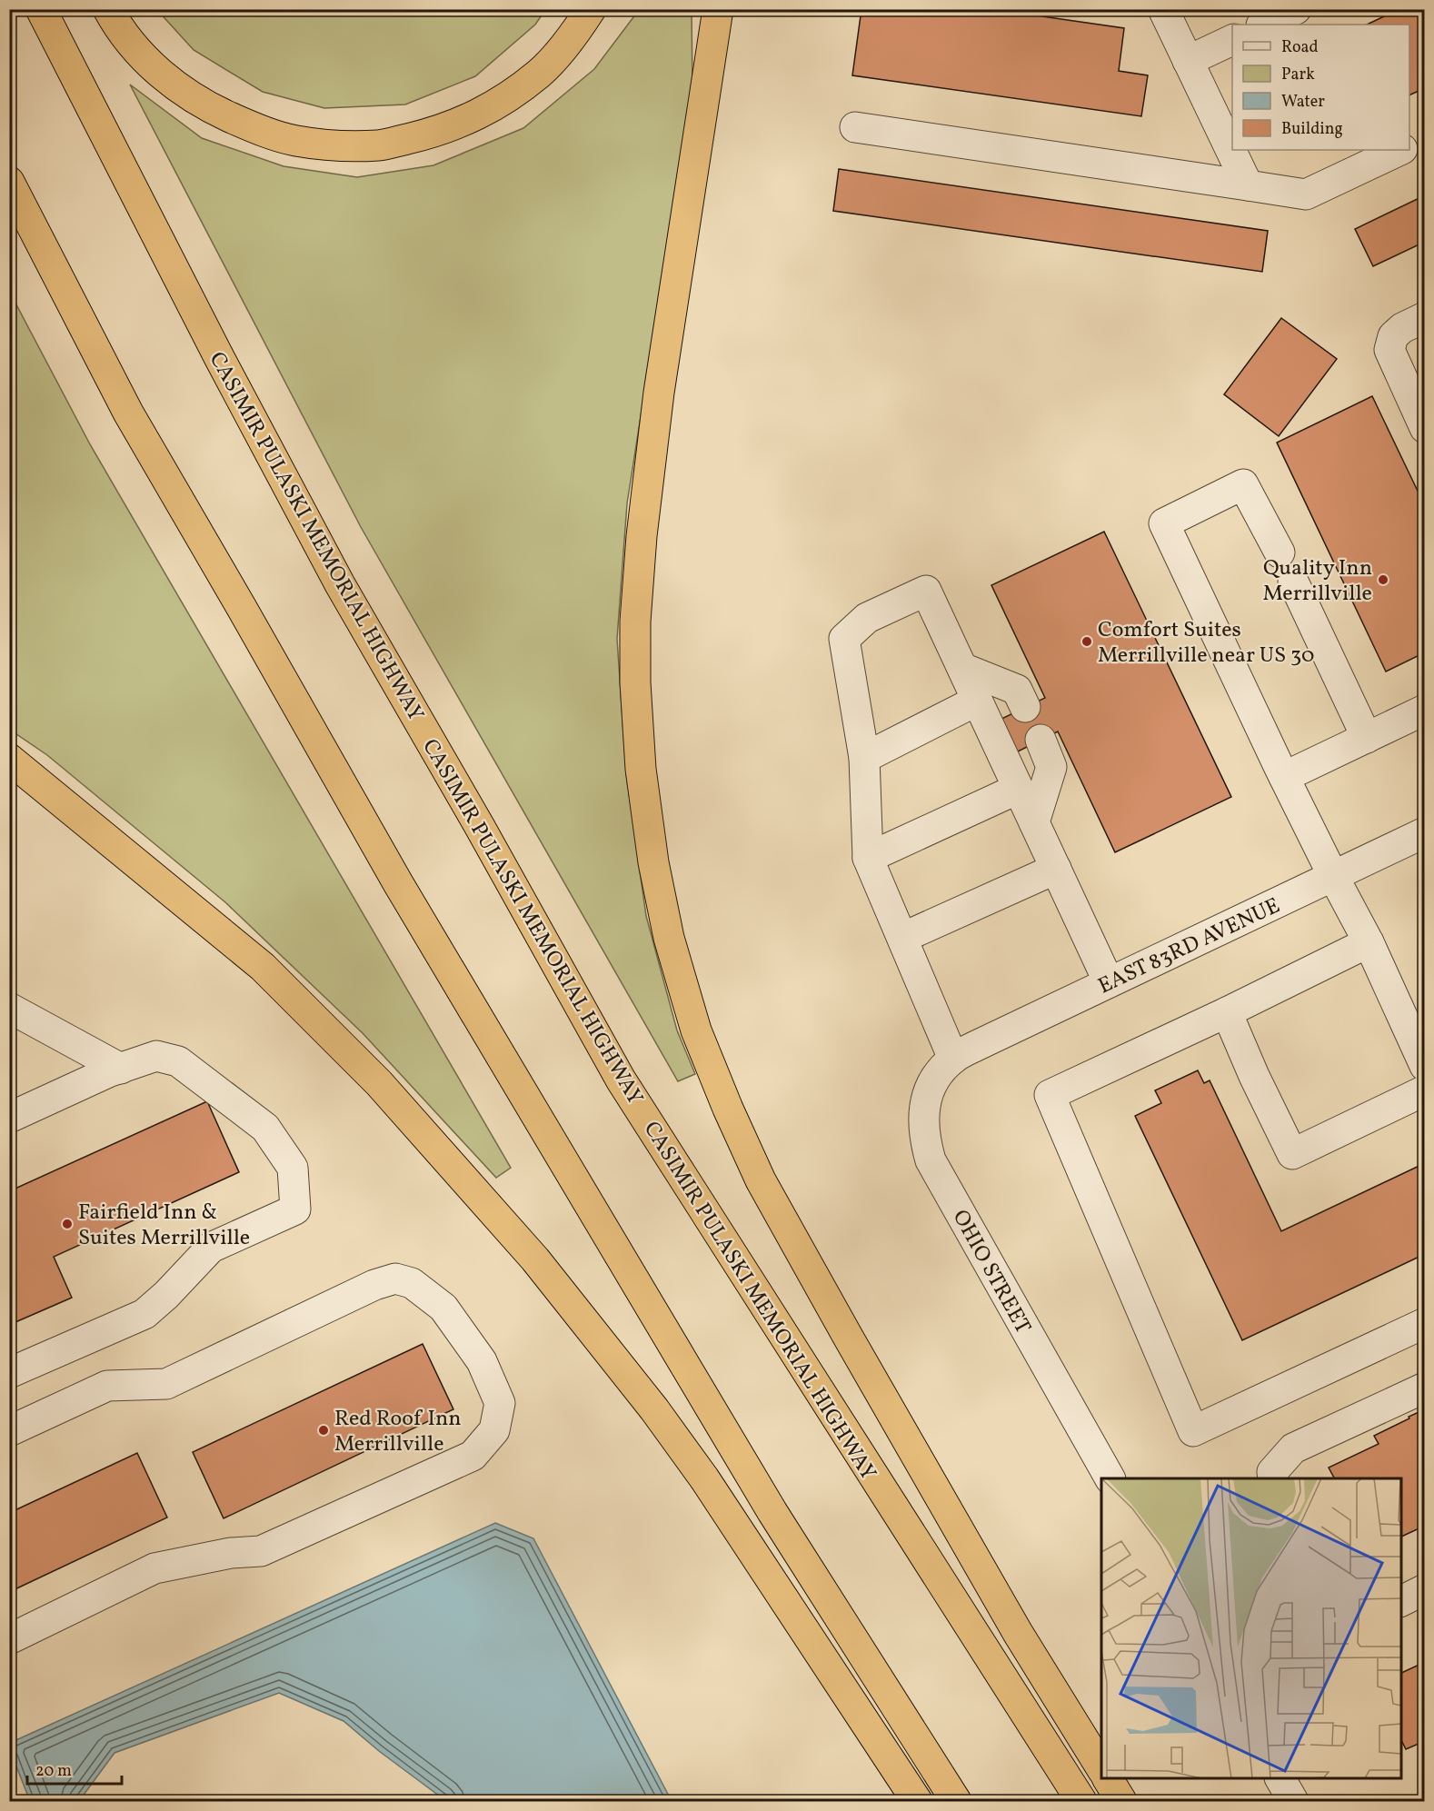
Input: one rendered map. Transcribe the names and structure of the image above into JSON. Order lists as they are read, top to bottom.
{
  "streets": {
    "highway": ["CASIMIR PULASKI MEMORIAL HIGHWAY"],
    "street": ["EAST 83RD AVENUE", "OHIO STREET"]
  },
  "crossings": [
    ["EAST 83RD AVENUE", "OHIO STREET"]
  ],
  "places": [
    "Quality Inn Merrillville",
    "Comfort Suites Merrillville near US 30",
    "Fairfield Inn & Suites Merrillville",
    "Red Roof Inn Merrillville"
  ],
  "legend": [
    "Road",
    "Park",
    "Water",
    "Building"
  ],
  "scale_bar": "20 m"
}
